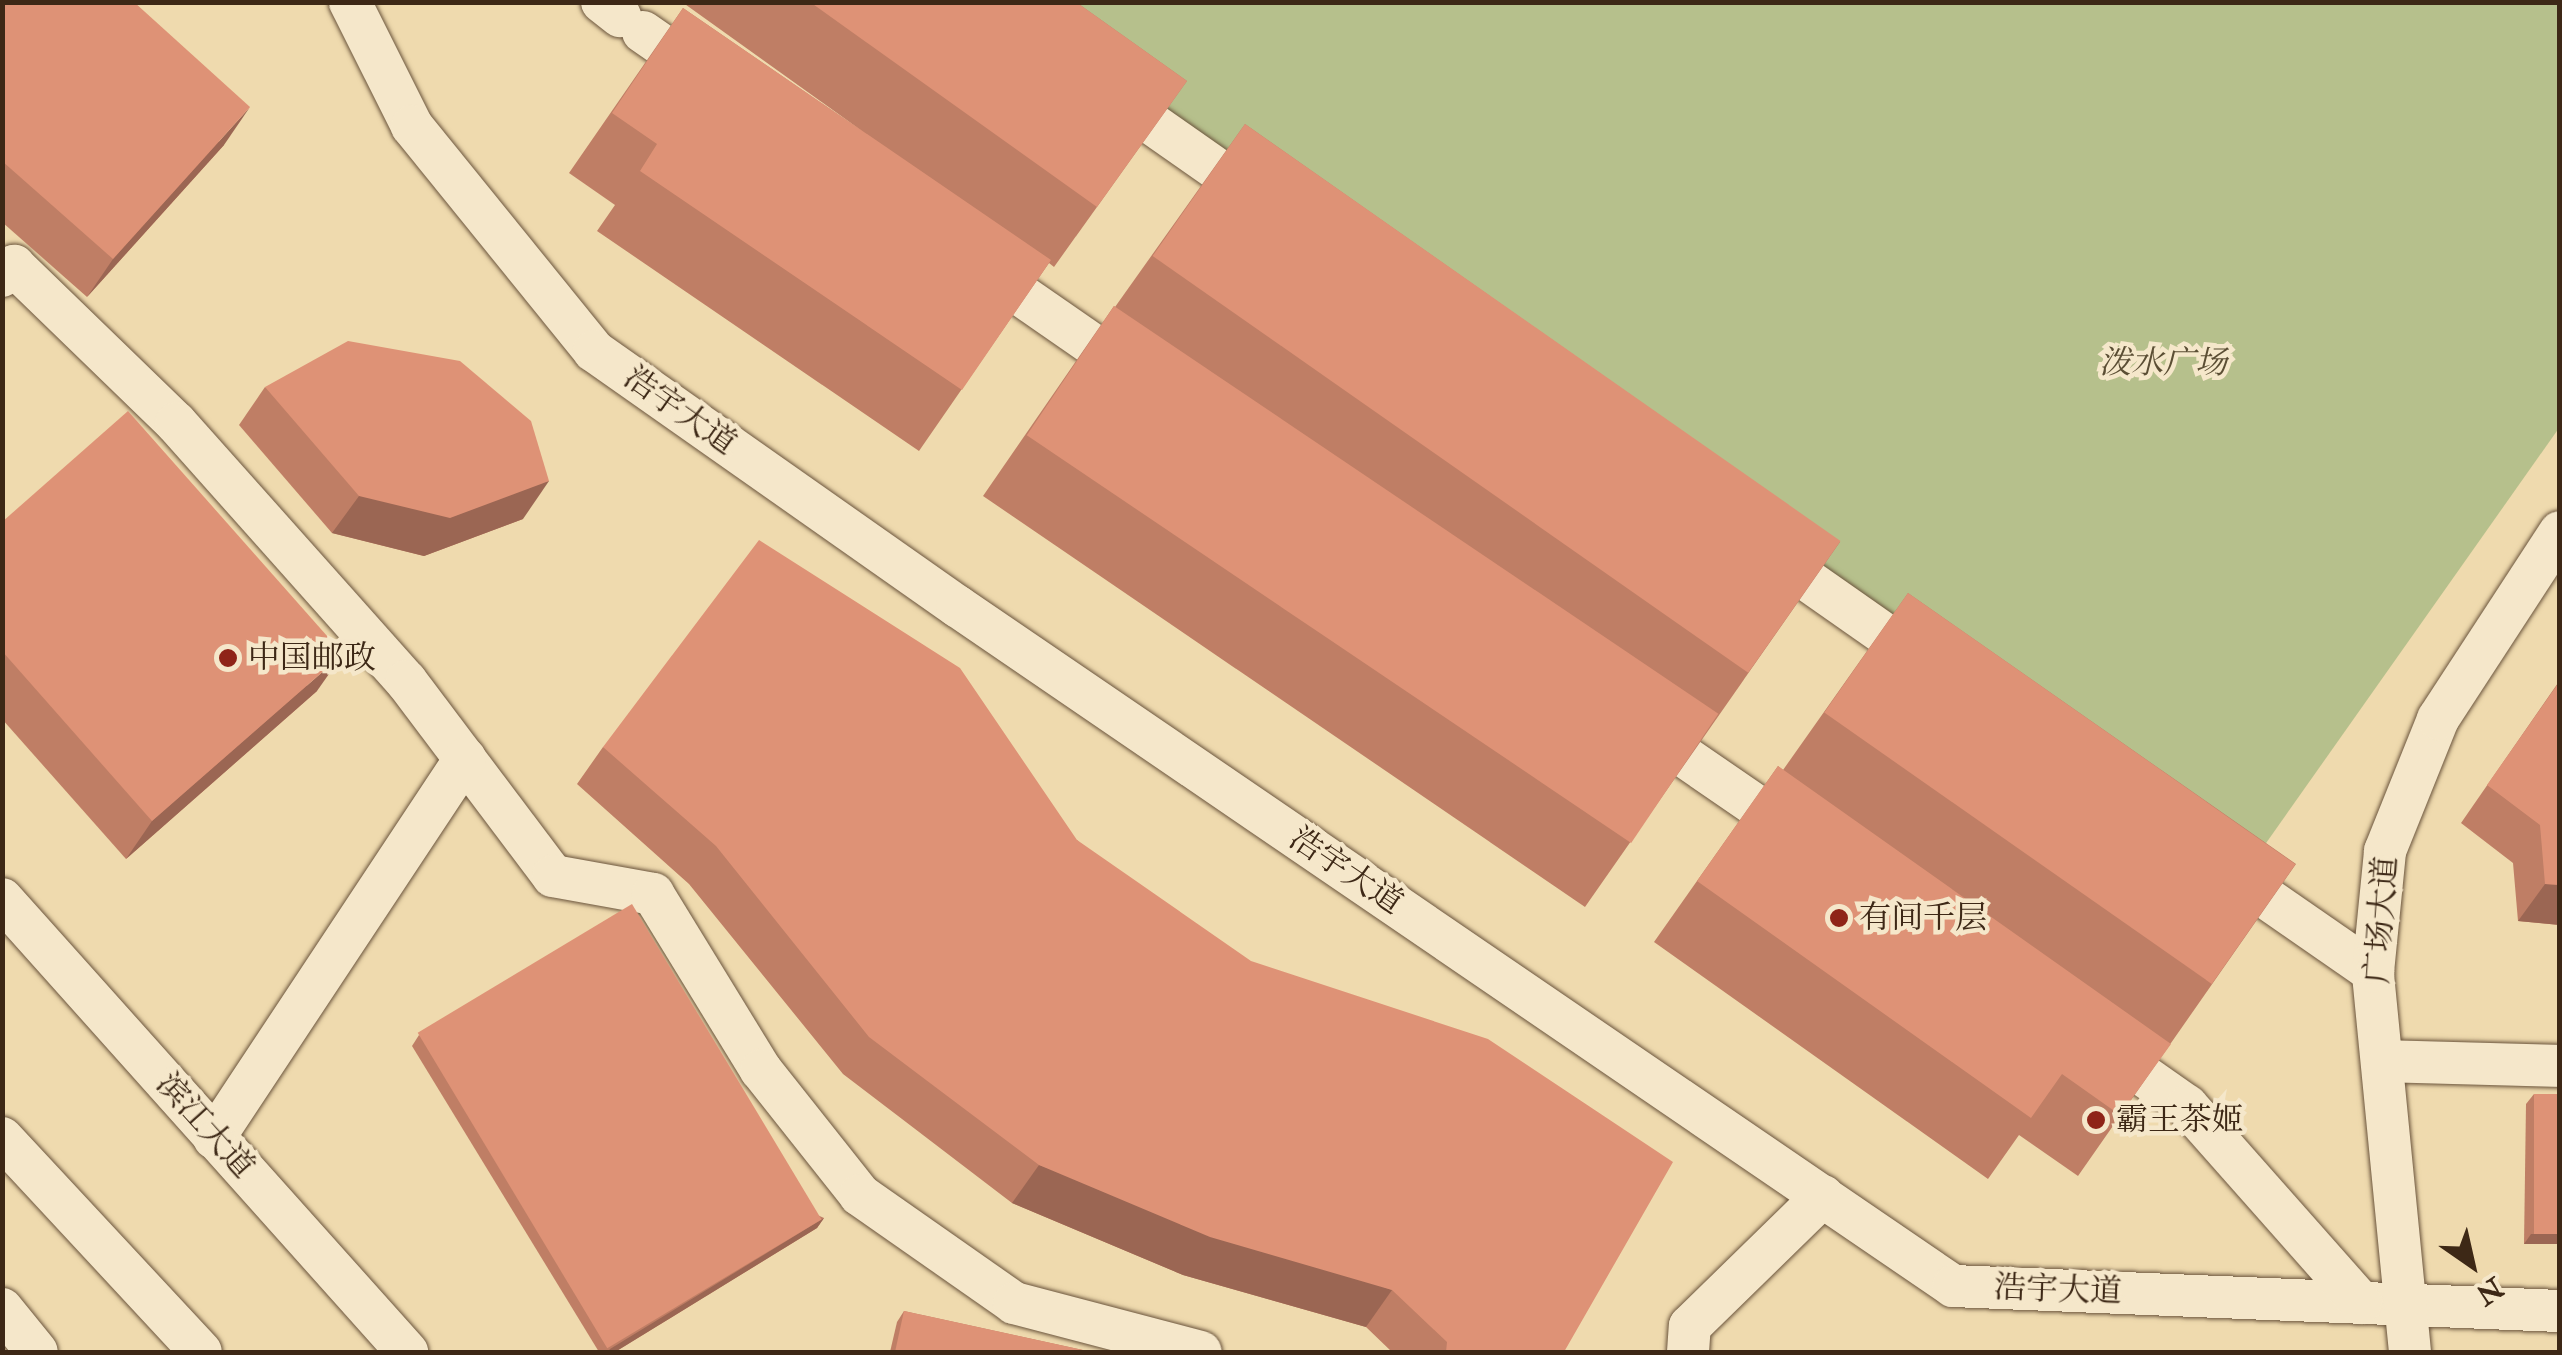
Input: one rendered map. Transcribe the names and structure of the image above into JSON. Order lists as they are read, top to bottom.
{
  "streets": {
    "street": ["浩宇大道", "广场大道", "滨江大道"]
  },
  "crossings": [
    ["浩宇大道", "广场大道"]
  ],
  "parks": ["泼水广场"],
  "places": ["中国邮政", "有间千层", "霸王茶姬"],
  "north": "bottom right"
}
